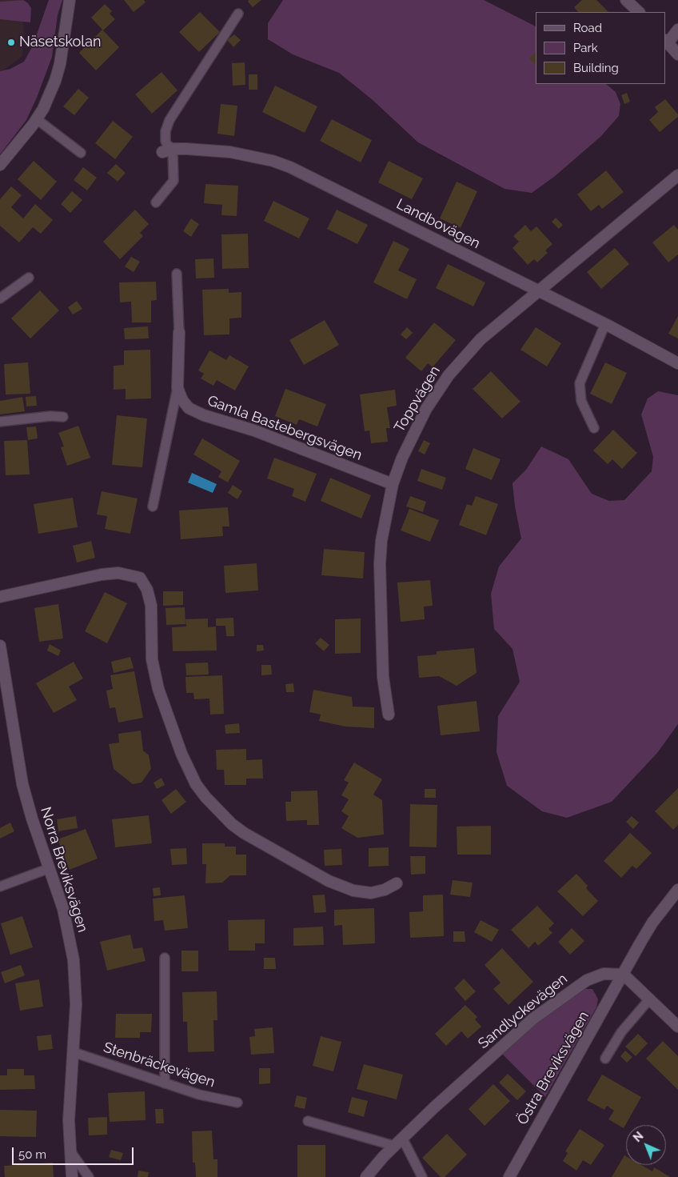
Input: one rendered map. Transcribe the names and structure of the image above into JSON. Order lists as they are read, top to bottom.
{
  "streets": {
    "street": [
      "Landbovägen",
      "Toppvägen",
      "Gamla Bastebergsvägen",
      "Norra Breviksvägen",
      "Sandlyckevägen",
      "Östra Breviksvägen"
    ],
    "lane": ["Stenbräckevägen"]
  },
  "crossings": [
    ["Landbovägen", "Toppvägen"],
    ["Toppvägen", "Gamla Bastebergsvägen"],
    ["Norra Breviksvägen", "Stenbräckevägen"],
    ["Sandlyckevägen", "Östra Breviksvägen"]
  ],
  "places": ["Näsetskolan"],
  "legend": ["Road", "Park", "Building"],
  "scale_bar": "50 m",
  "north": "top left"
}
